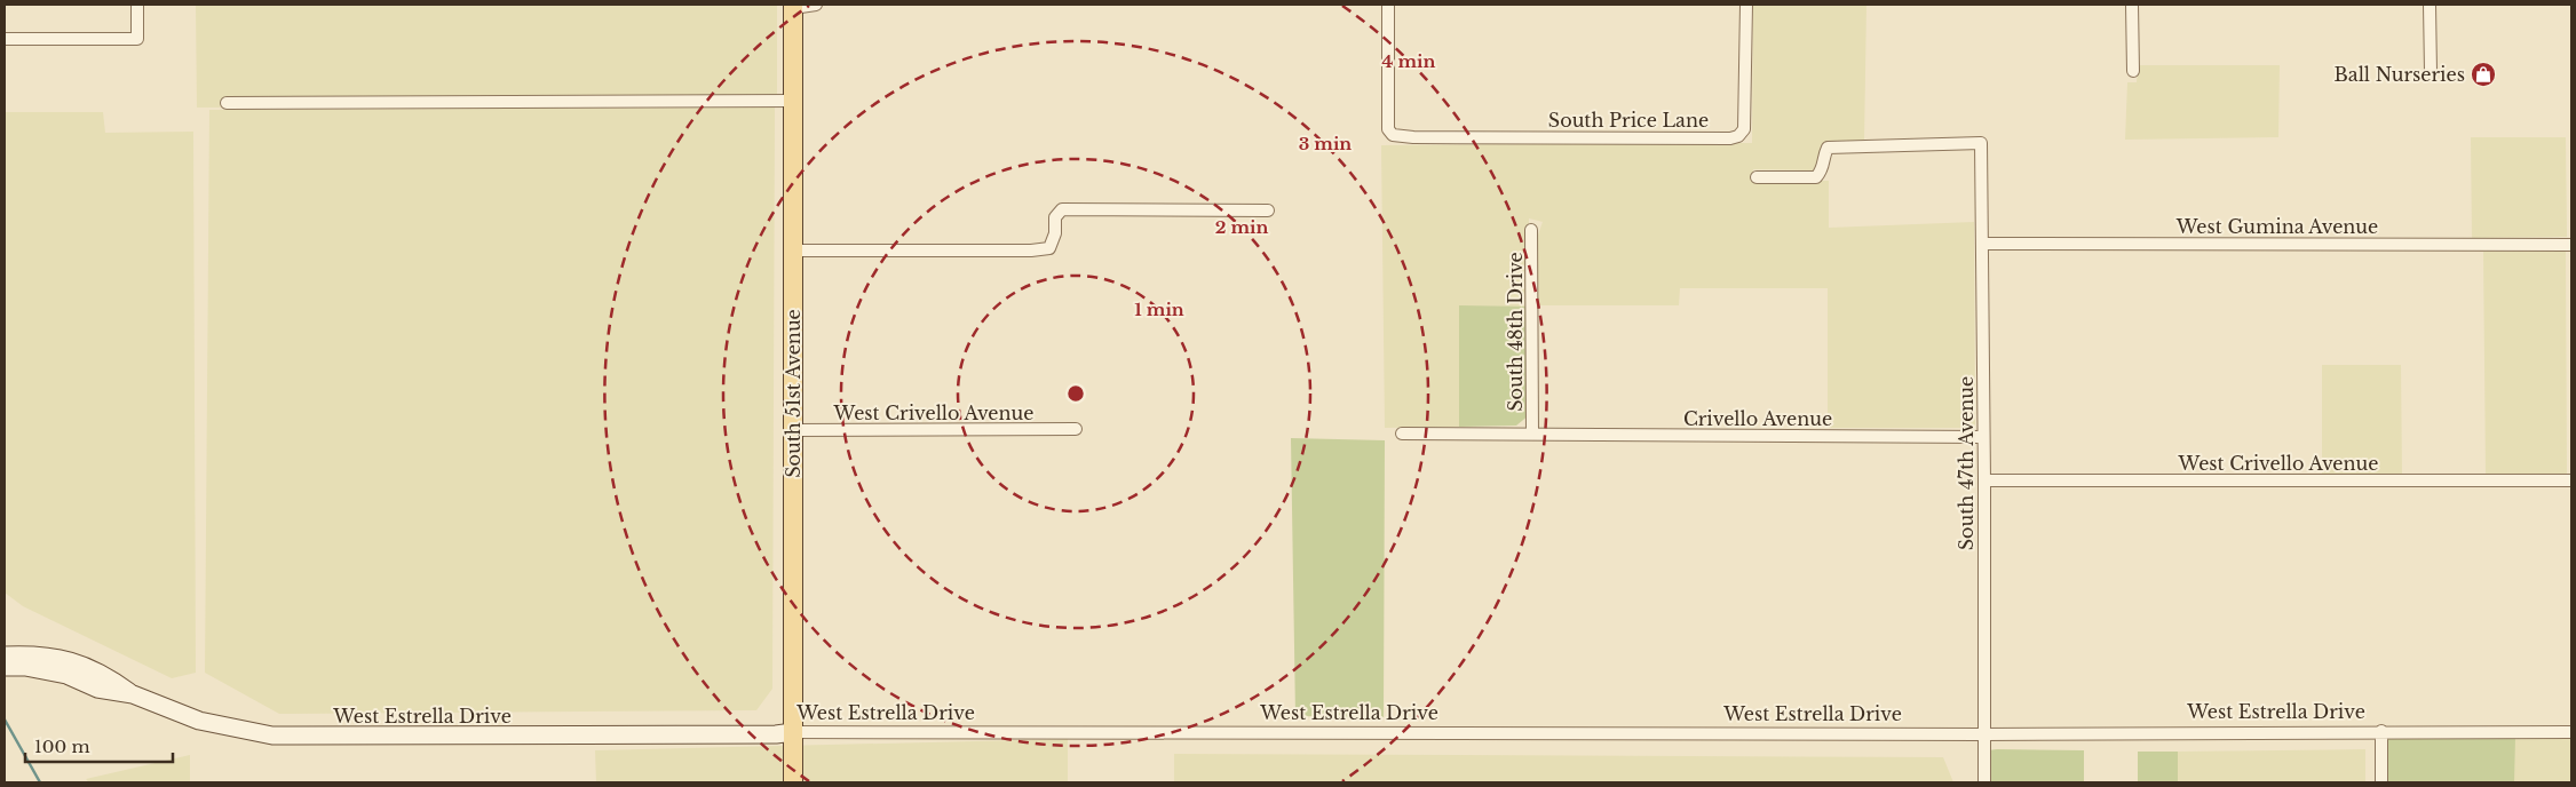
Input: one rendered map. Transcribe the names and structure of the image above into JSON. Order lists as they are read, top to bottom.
{
  "streets": {
    "main road": ["South 51st Avenue", "West Estrella Drive"],
    "street": [
      "South Price Lane",
      "West Gumina Avenue",
      "South 48th Drive",
      "West Crivello Avenue",
      "Crivello Avenue",
      "South 47th Avenue"
    ]
  },
  "crossings": [
    ["West Gumina Avenue", "South 47th Avenue"],
    ["South 48th Drive", "Crivello Avenue"],
    ["South 51st Avenue", "West Crivello Avenue"],
    ["South 51st Avenue", "West Estrella Drive"],
    ["West Crivello Avenue", "South 47th Avenue"],
    ["Crivello Avenue", "South 47th Avenue"],
    ["South 47th Avenue", "West Estrella Drive"]
  ],
  "places": {
    "shop": ["Ball Nurseries"]
  },
  "scale_bar": "100 m",
  "rings": [
    "4 min",
    "3 min",
    "2 min",
    "1 min"
  ]
}
